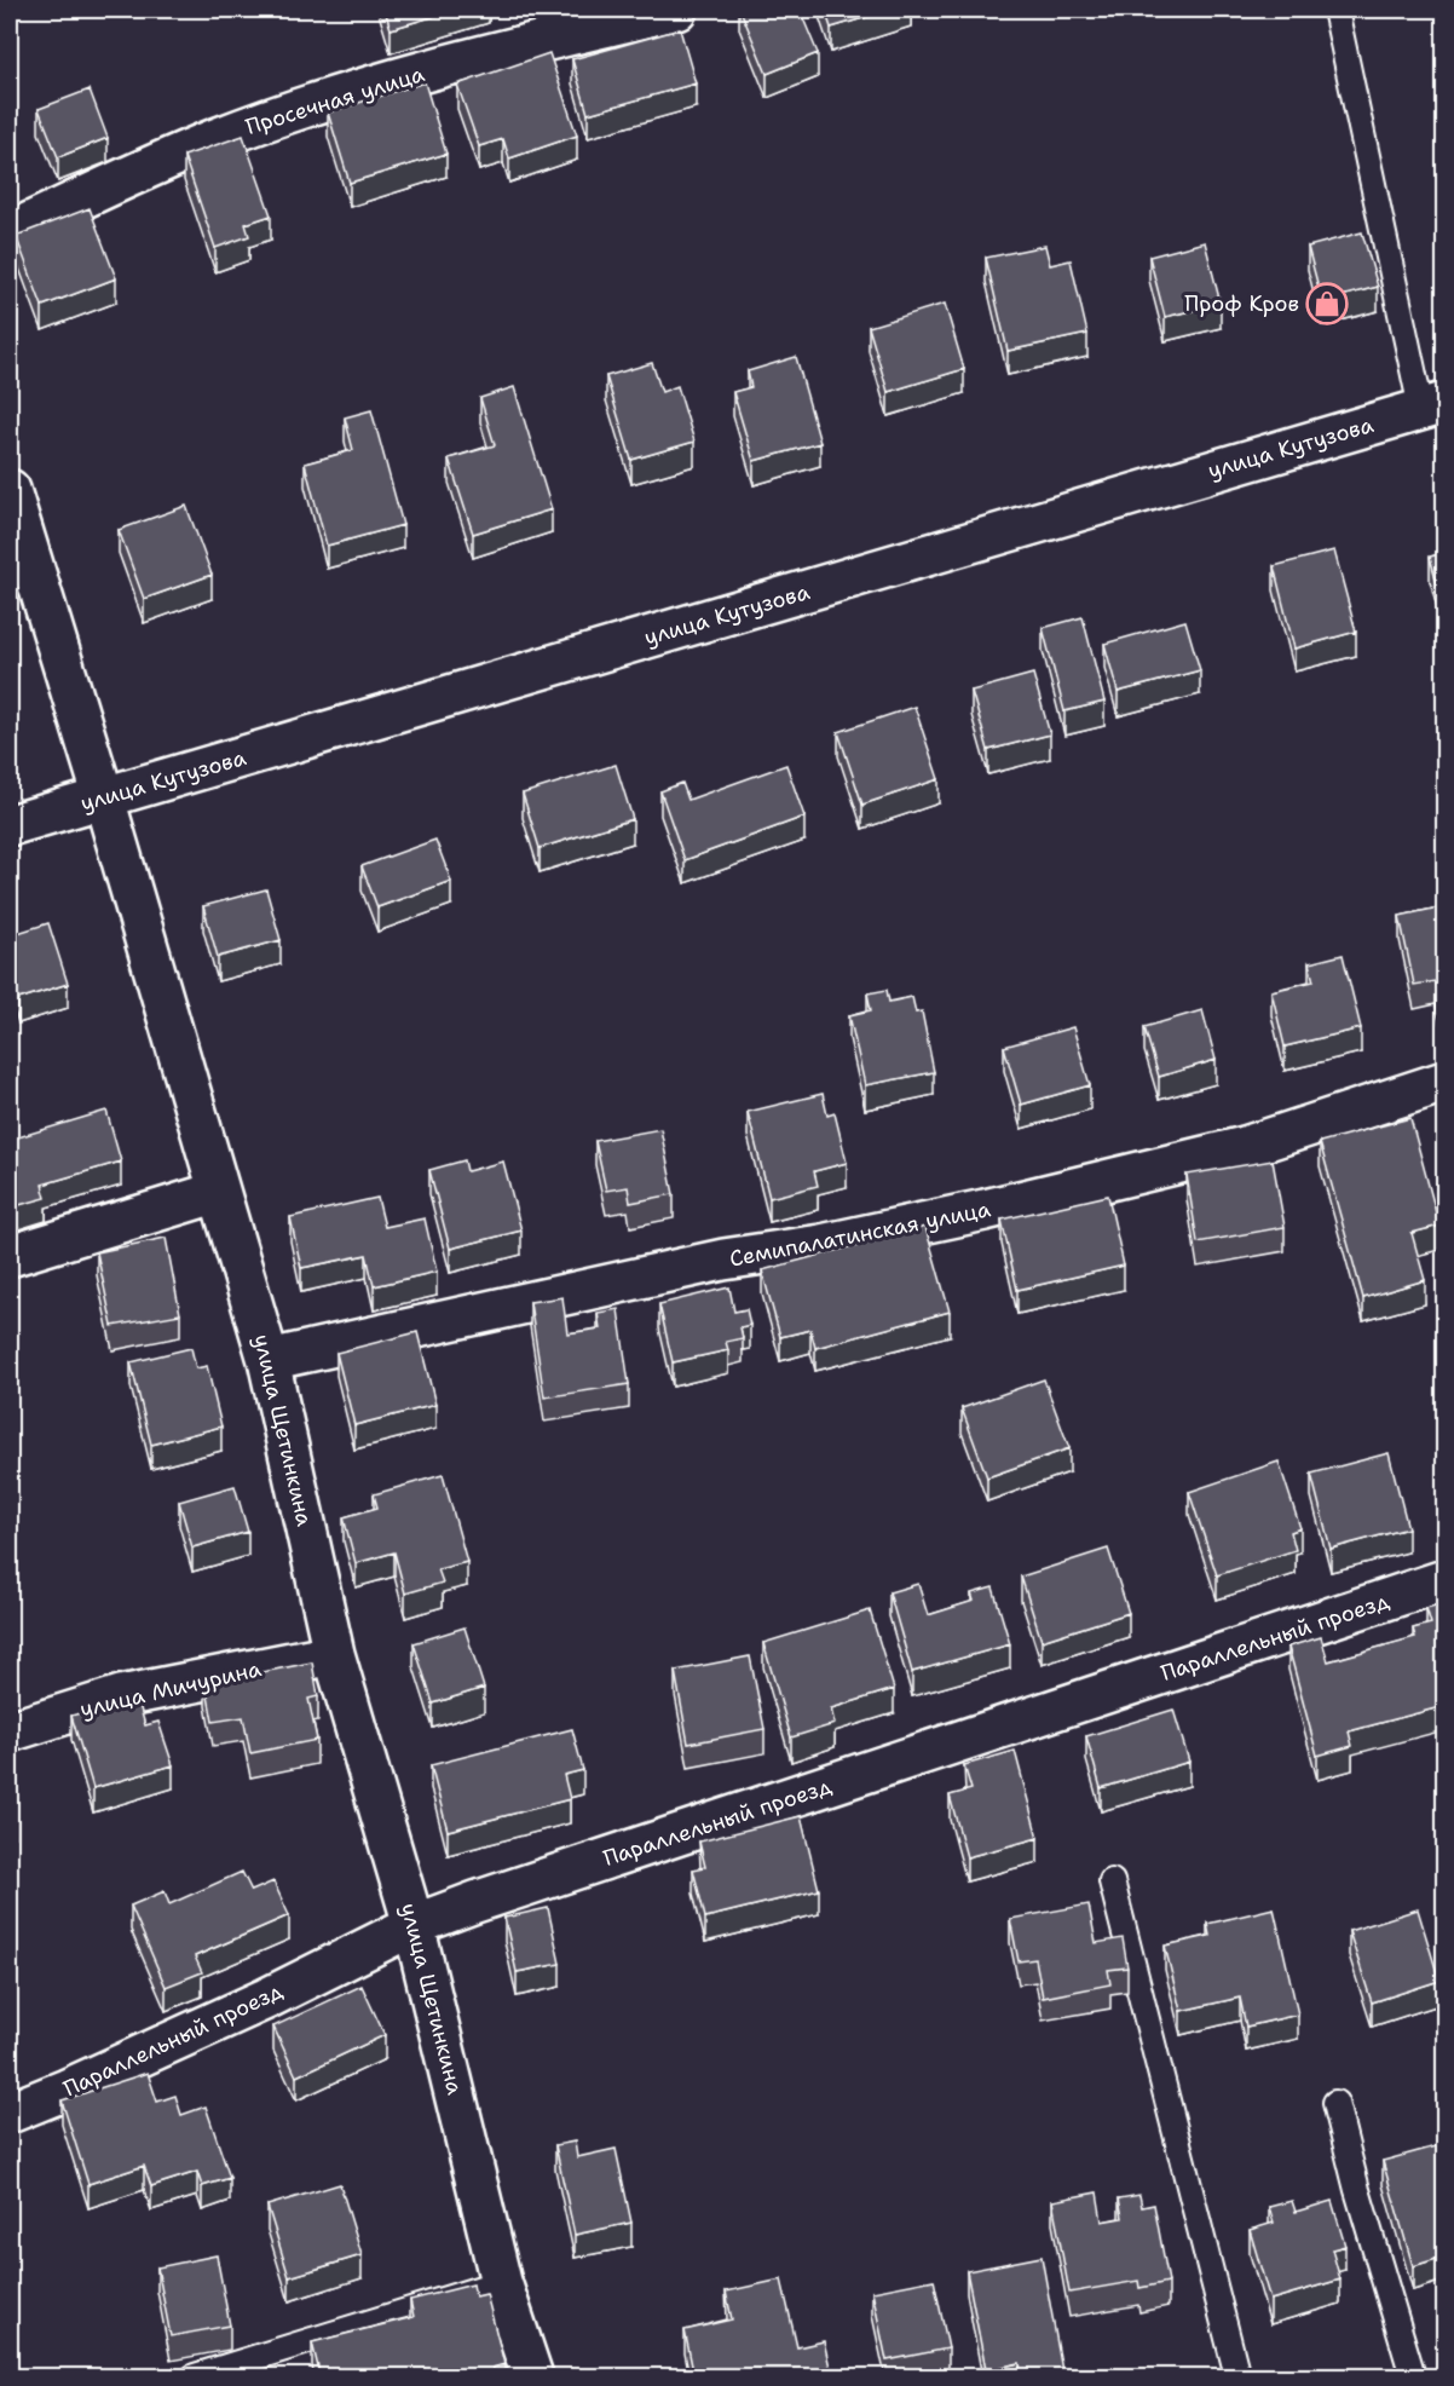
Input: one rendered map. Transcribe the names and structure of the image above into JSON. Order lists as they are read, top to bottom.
{
  "streets": {
    "street": [
      "Просечная улица",
      "улица Кутузова",
      "Семипалатинская улица",
      "улица Щетинкина",
      "Параллельный проезд",
      "улица Мичурина"
    ]
  },
  "crossings": [
    ["улица Кутузова", "улица Щетинкина"],
    ["Семипалатинская улица", "улица Щетинкина"],
    ["улица Щетинкина", "Параллельный проезд"],
    ["улица Щетинкина", "улица Мичурина"]
  ],
  "places": {
    "shop": ["Проф Кров"]
  }
}
